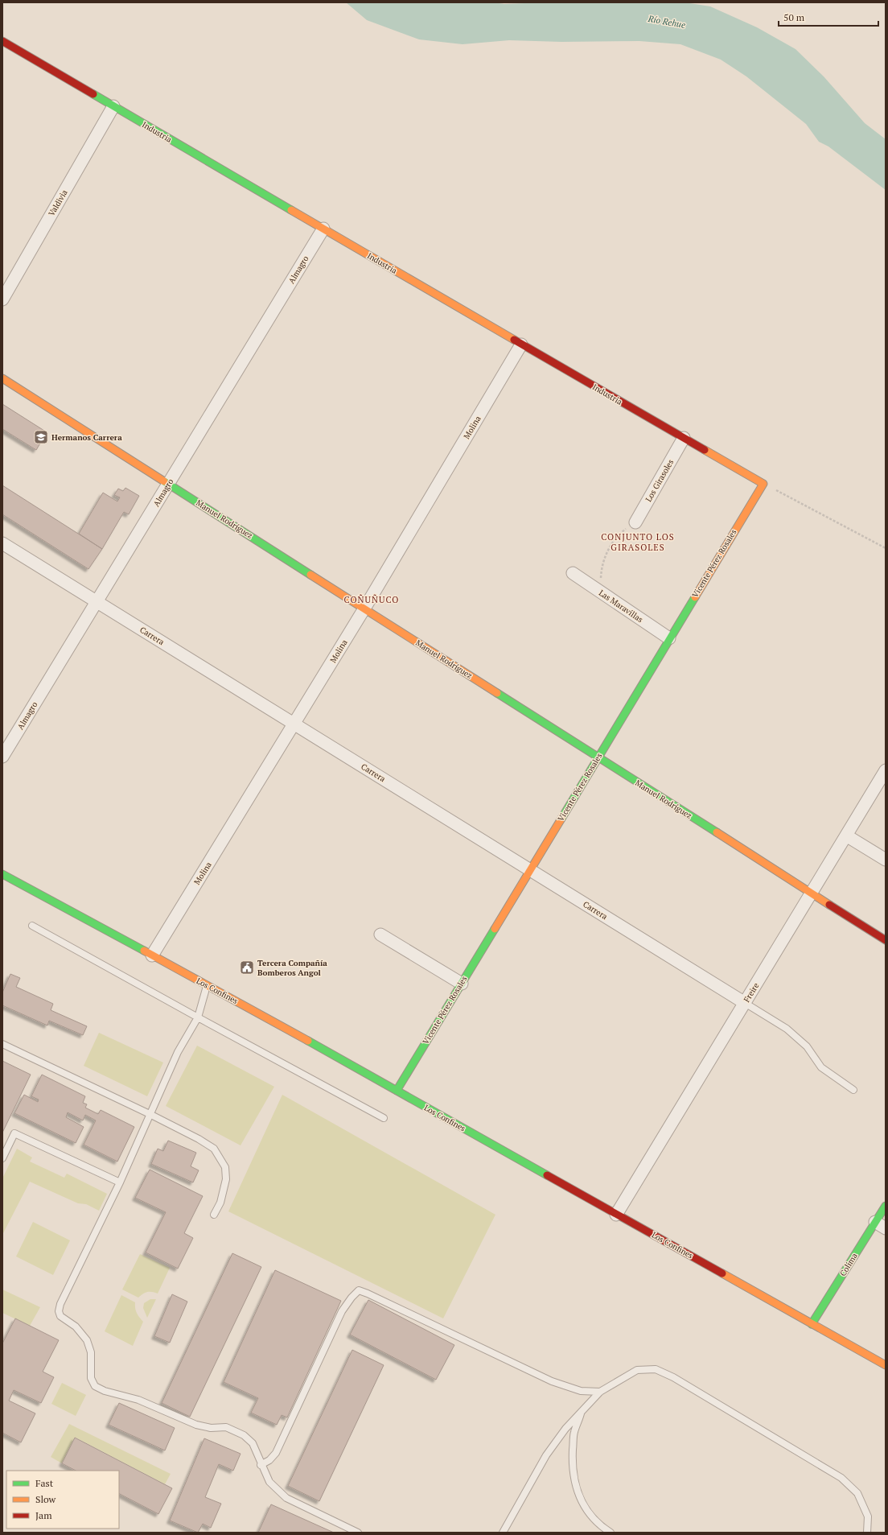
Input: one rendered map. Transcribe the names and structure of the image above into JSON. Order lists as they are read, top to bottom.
{
  "streets": {
    "street": [
      "Industria",
      "Valdivia",
      "Almagro",
      "Molina",
      "Los Girasoles",
      "Manuel Rodríguez",
      "Vicente Pérez Rosales",
      "Las Maravillas",
      "Carrera",
      "Los Confines",
      "Freire",
      "Colima"
    ]
  },
  "crossings": [
    ["Industria", "Valdivia"],
    ["Industria", "Almagro"],
    ["Industria", "Molina"],
    ["Industria", "Los Girasoles"],
    ["Industria", "Vicente Pérez Rosales"],
    ["Almagro", "Manuel Rodríguez"],
    ["Almagro", "Carrera"],
    ["Molina", "Manuel Rodríguez"],
    ["Molina", "Carrera"],
    ["Molina", "Los Confines"],
    ["Manuel Rodríguez", "Vicente Pérez Rosales"],
    ["Manuel Rodríguez", "Freire"],
    ["Vicente Pérez Rosales", "Las Maravillas"],
    ["Vicente Pérez Rosales", "Carrera"],
    ["Vicente Pérez Rosales", "Los Confines"],
    ["Carrera", "Freire"],
    ["Los Confines", "Freire"],
    ["Los Confines", "Colima"]
  ],
  "districts": ["CONJUNTO LOS GIRASOLES", "COÑUÑUCO"],
  "water": ["Río Rehue"],
  "places": {
    "school or university": ["Hermanos Carrera"],
    "public building": ["Tercera Compañía Bomberos Angol"]
  },
  "legend": ["Fast", "Slow", "Jam"],
  "scale_bar": "50 m"
}
